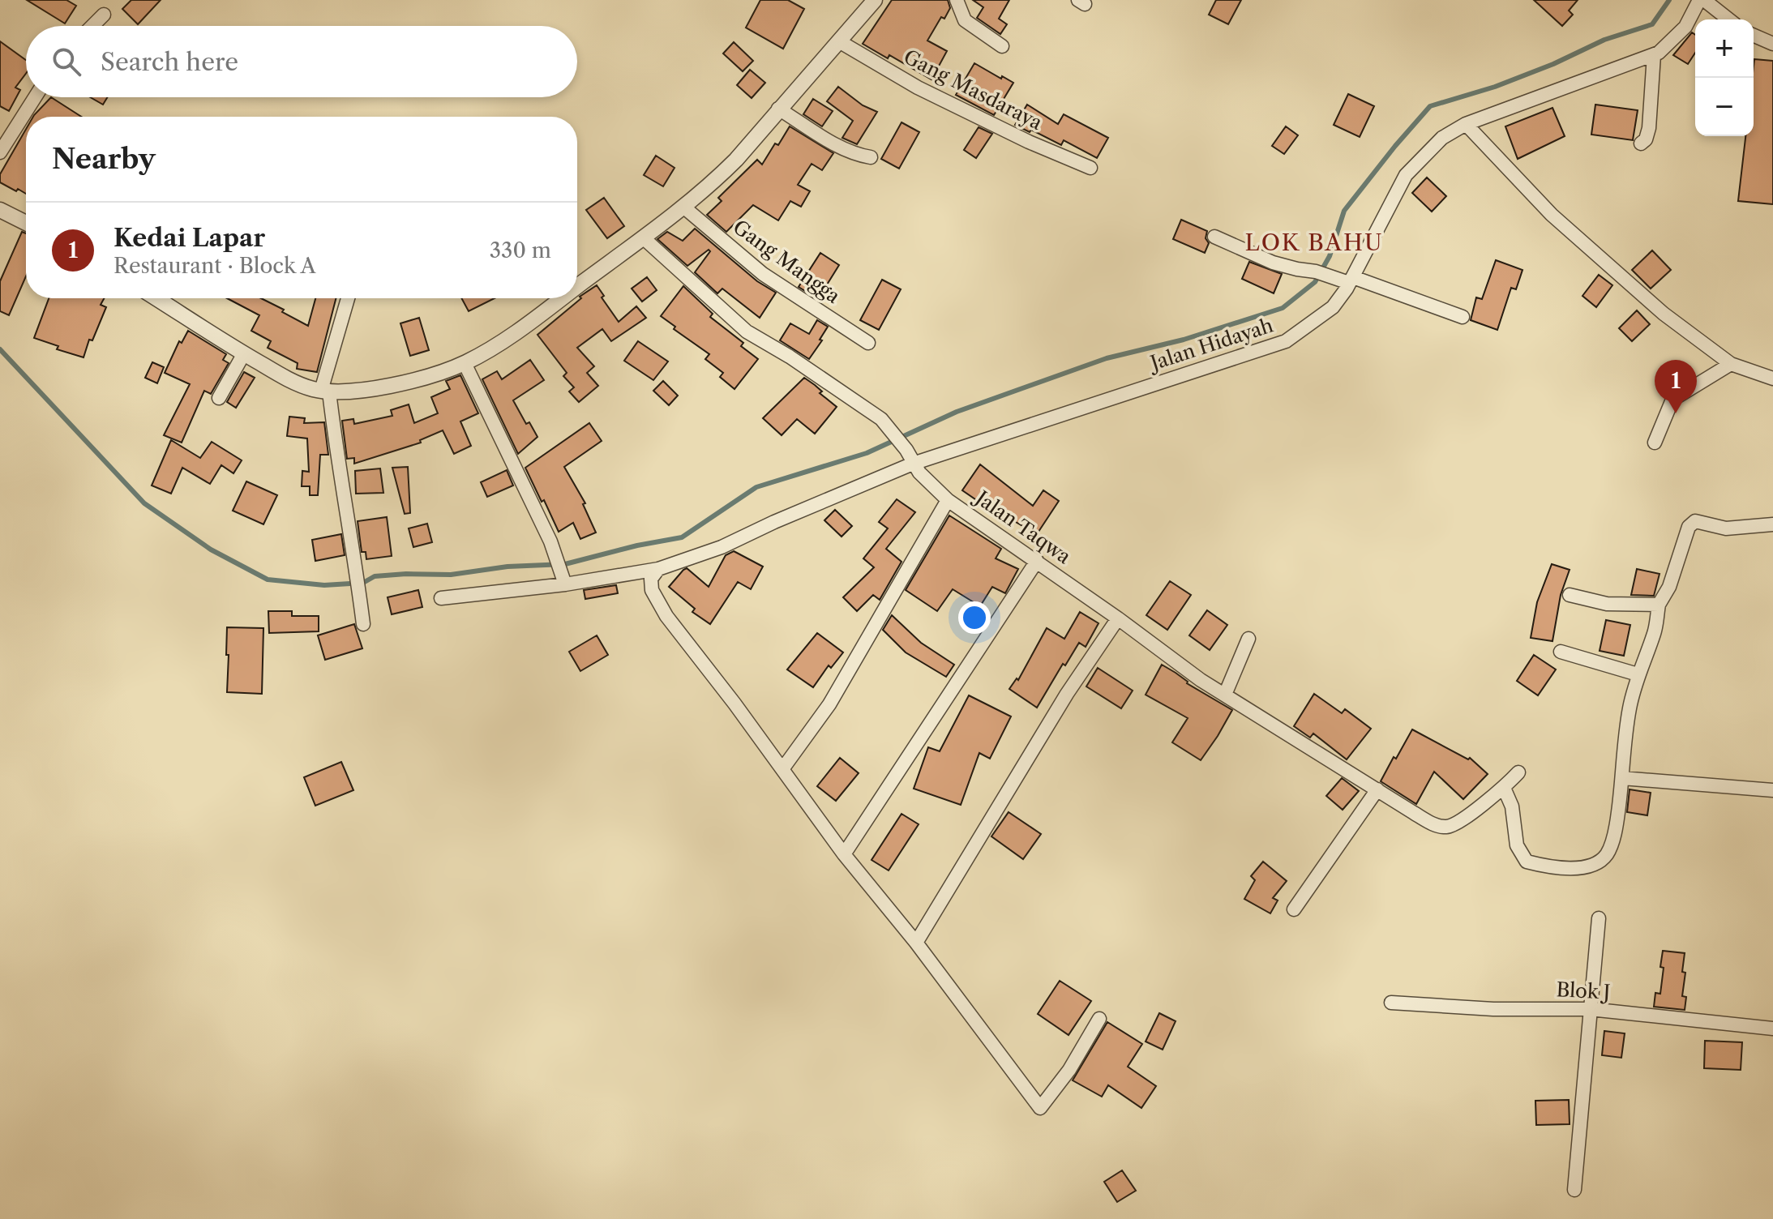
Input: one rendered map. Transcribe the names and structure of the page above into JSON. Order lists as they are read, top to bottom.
{
  "streets": {
    "street": [
      "Gang Masdaraya",
      "Gang Mangga",
      "Jalan Hidayah",
      "Jalan Taqwa",
      "Blok J"
    ]
  },
  "crossings": [
    ["Jalan Hidayah", "Jalan Taqwa"]
  ],
  "districts": ["LOK BAHU"],
  "page": {
    "map_buttons": ["+", "−"],
    "search": "Search here",
    "heading": "Nearby",
    "list": [
      {
        "mark": "1",
        "name": "Kedai Lapar",
        "note": "Restaurant · Block A",
        "value": "330 m"
      }
    ],
    "pins": "1"
  }
}
